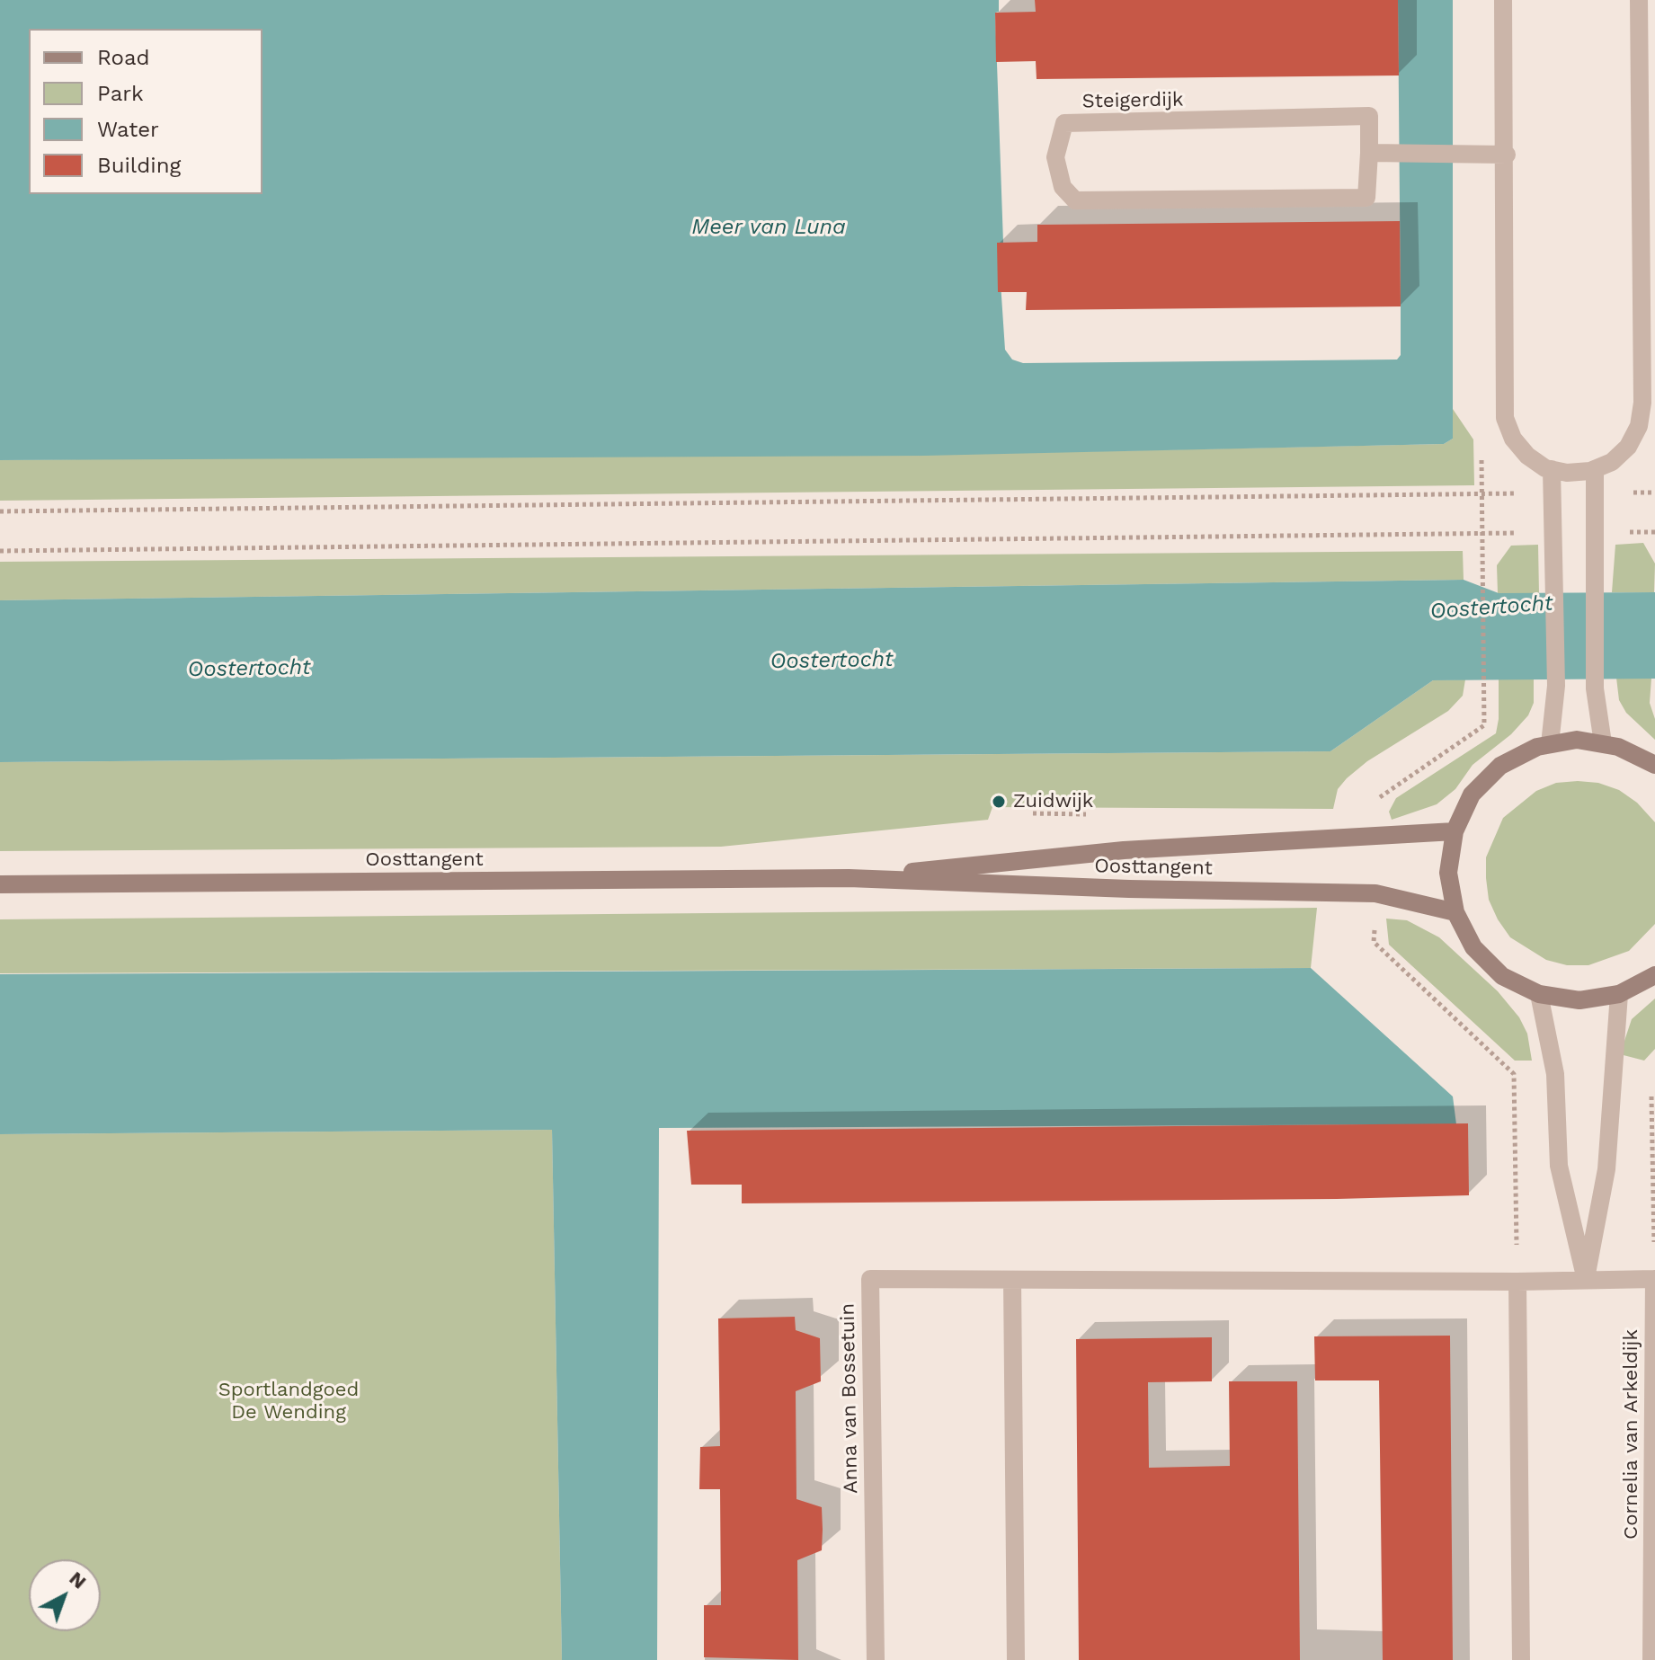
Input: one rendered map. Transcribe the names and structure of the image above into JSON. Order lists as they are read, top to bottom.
{
  "streets": {
    "main road": ["Oosttangent"],
    "street": ["Steigerdijk", "Anna van Bossetuin", "Cornelia van Arkeldijk"]
  },
  "water": ["Meer van Luna", "Oostertocht"],
  "parks": ["Sportlandgoed De Wending"],
  "places": ["Zuidwijk"],
  "legend": [
    "Road",
    "Park",
    "Water",
    "Building"
  ],
  "north": "top right"
}
